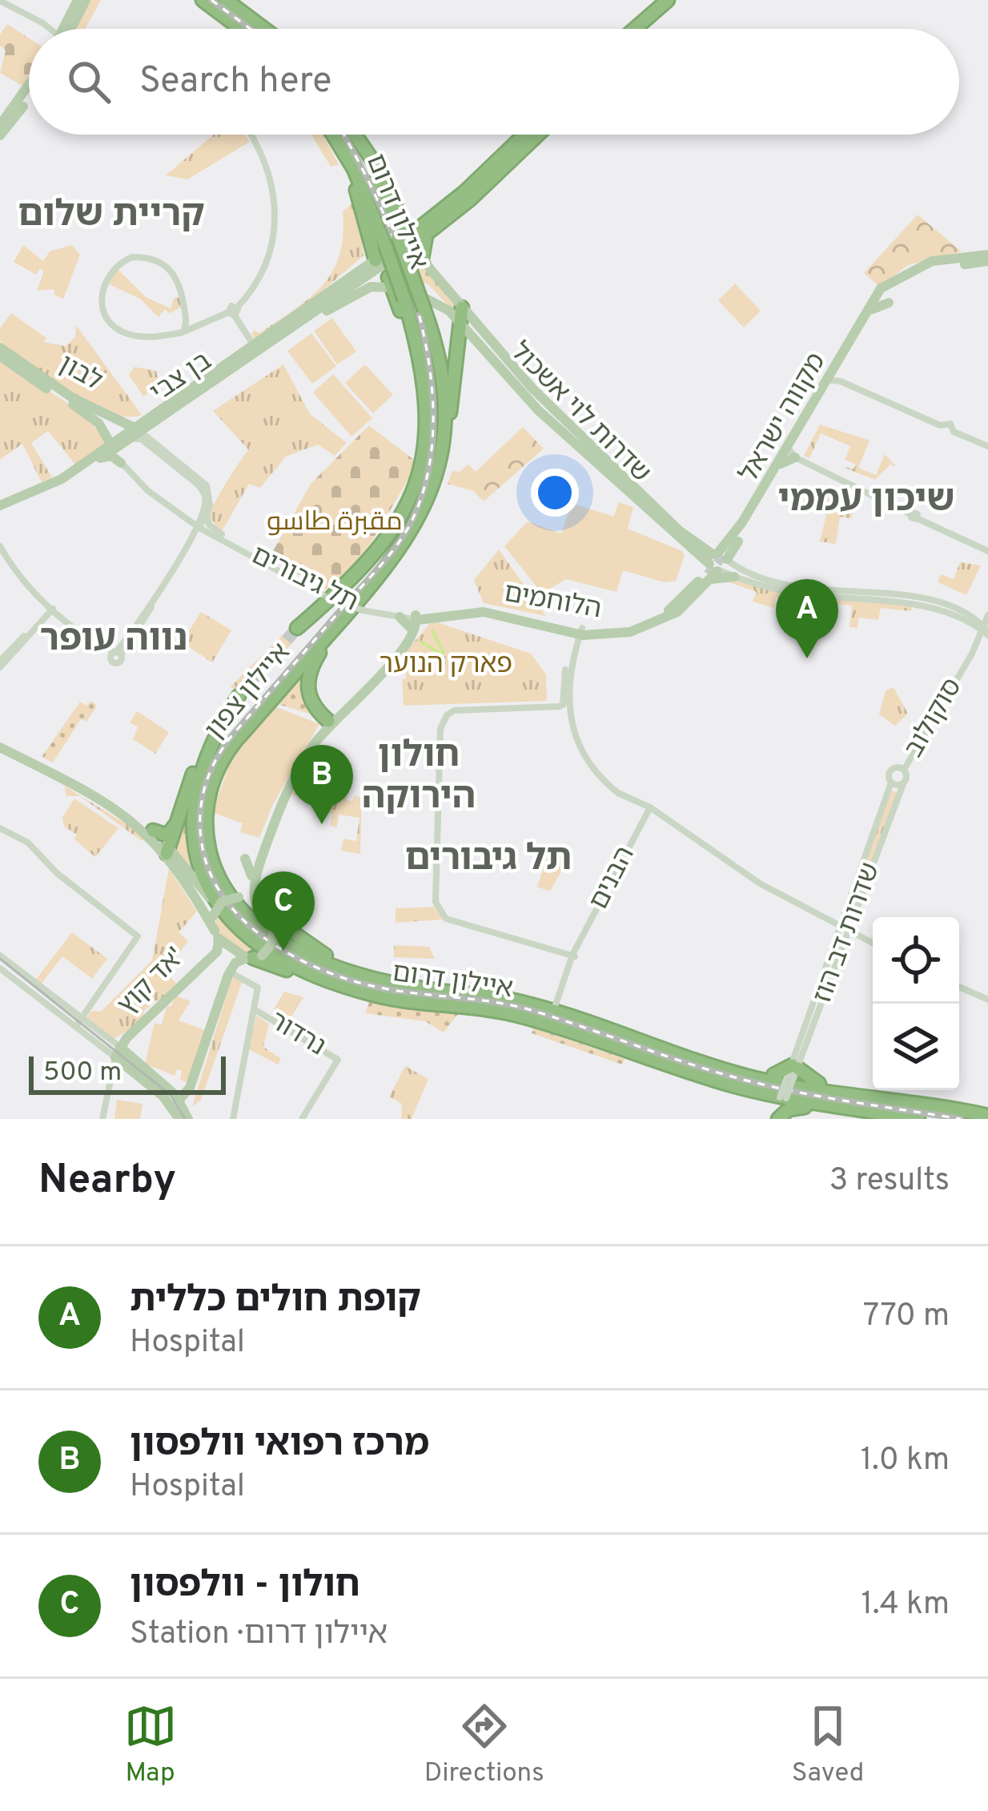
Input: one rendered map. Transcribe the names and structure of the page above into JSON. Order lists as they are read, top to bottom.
{
  "streets": {
    "highway": ["איילון דרום", "איילון צפון"],
    "main road": [
      "לבון",
      "בן צבי",
      "שדרות לוי אשכול",
      "מקווה ישראל",
      "הלוחמים",
      "אד קוץ'"
    ],
    "street": [
      "תל גיבורים",
      "סוקולוב",
      "הבנים",
      "שדרות דב הוז",
      "נרדור"
    ]
  },
  "crossings": [
    ["לבון", "בן צבי"],
    ["לבון", "תל גיבורים"],
    ["בן צבי", "שדרות לוי אשכול"],
    ["בן צבי", "תל גיבורים"],
    ["שדרות לוי אשכול", "מקווה ישראל"],
    ["שדרות לוי אשכול", "הלוחמים"],
    ["שדרות לוי אשכול", "איילון צפון"],
    ["מקווה ישראל", "הלוחמים"],
    ["תל גיבורים", "הלוחמים"],
    ["תל גיבורים", "איילון צפון"],
    ["סוקולוב", "שדרות דב הוז"]
  ],
  "districts": [
    "קריית שלום",
    "שיכון עממי",
    "נווה עופר",
    "חולון הירוקה",
    "תל גיבורים"
  ],
  "parks": ["مقبرة طاسو", "פארק הנוער"],
  "scale_bar": "500 m",
  "page": {
    "search": "Search here",
    "pins": ["A", "B", "C"],
    "scale": "500 m",
    "heading": ["Nearby", "3 results"],
    "list": [
      {
        "mark": "A",
        "name": "קופת חולים כללית",
        "note": "Hospital",
        "value": "770 m"
      },
      {
        "mark": "B",
        "name": "מרכז רפואי וולפסון",
        "note": "Hospital",
        "value": "1.0 km"
      },
      {
        "mark": "C",
        "name": "חולון - וולפסון",
        "note": "Station · איילון דרום",
        "value": "1.4 km"
      }
    ],
    "nav": ["Map", "Directions", "Saved"]
  }
}
